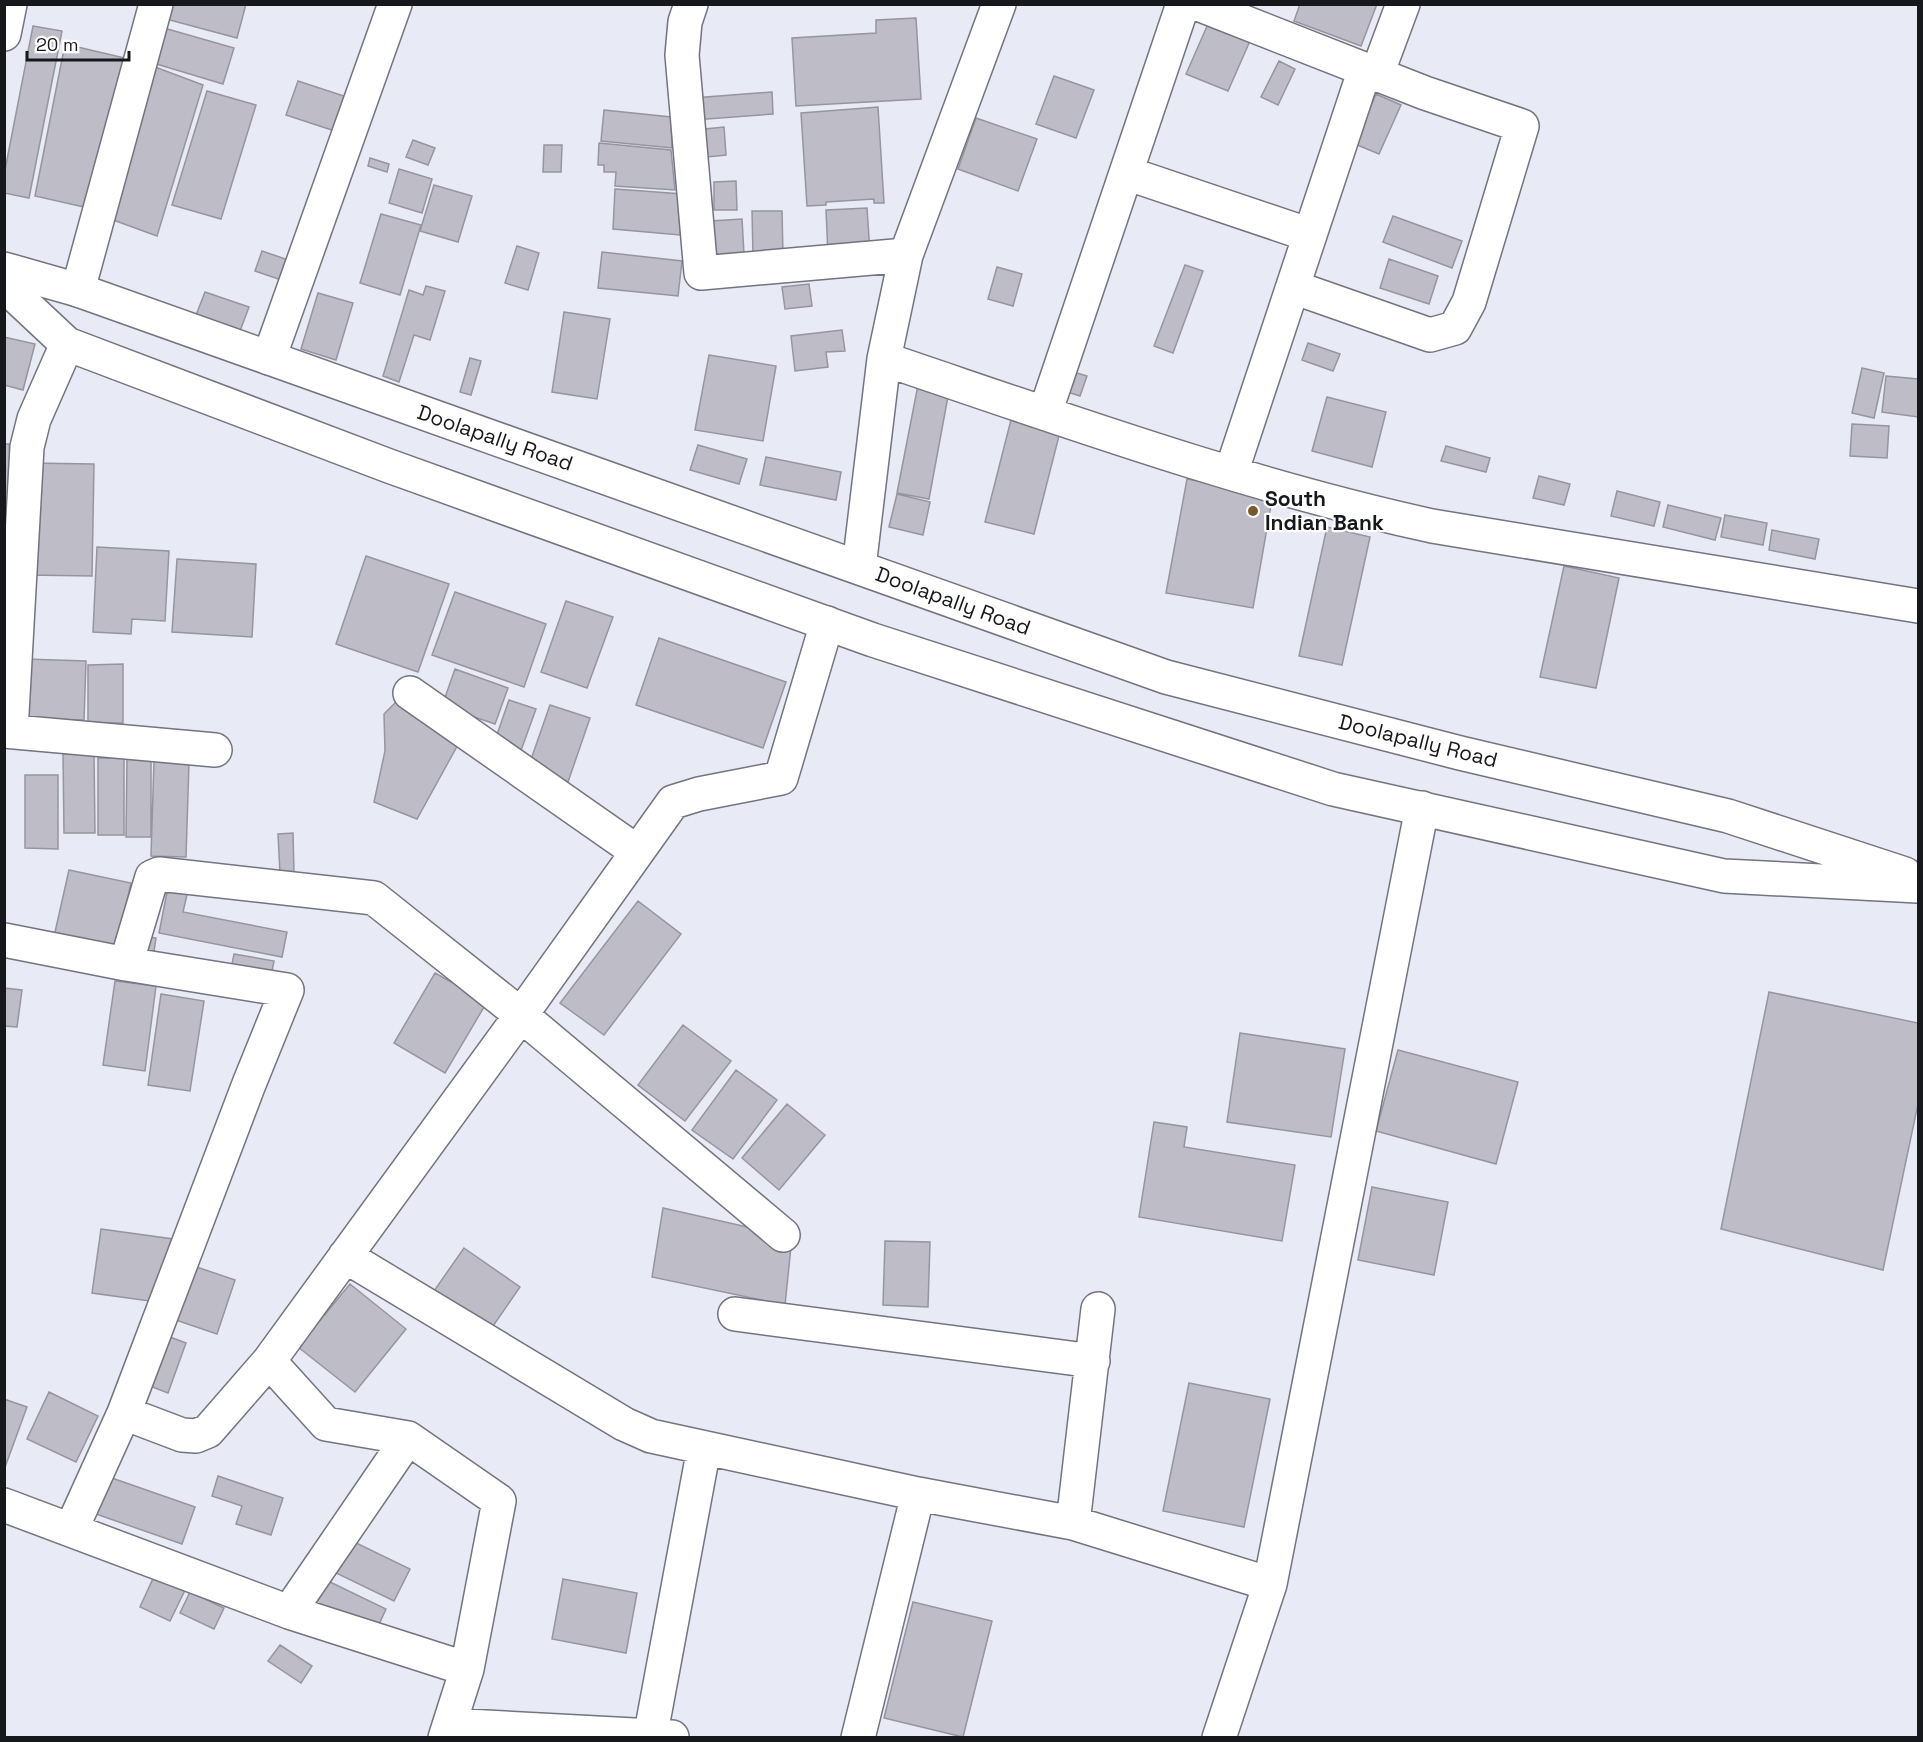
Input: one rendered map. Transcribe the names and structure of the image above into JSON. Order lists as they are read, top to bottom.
{
  "streets": {
    "street": ["Doolapally Road"]
  },
  "places": ["South Indian Bank"],
  "scale_bar": "20 m"
}
